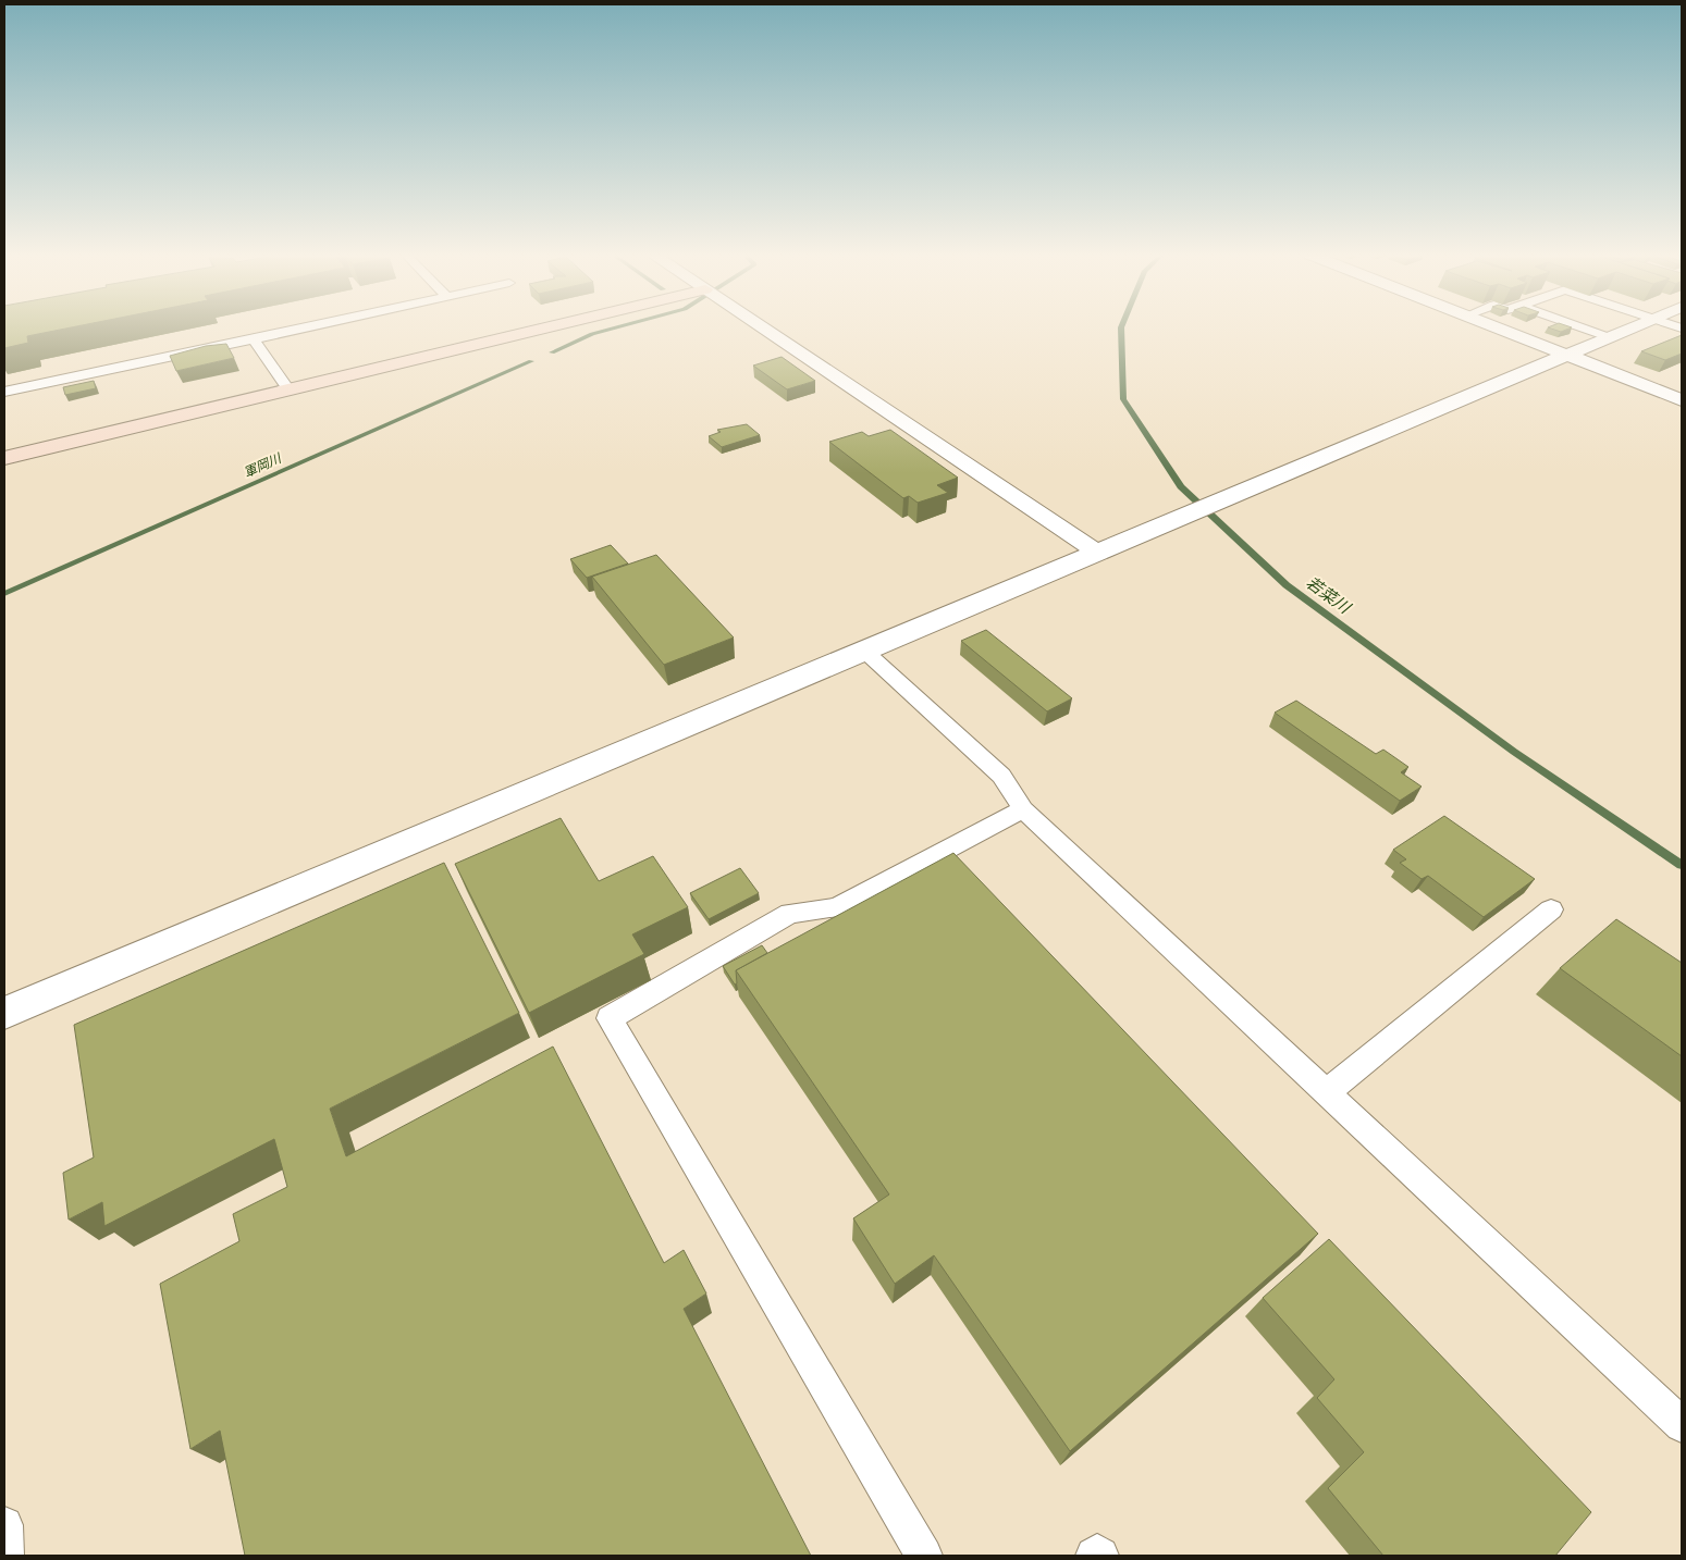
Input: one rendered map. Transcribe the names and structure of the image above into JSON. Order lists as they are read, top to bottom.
{
  "water": ["軍岡川", "若菜川"]
}
